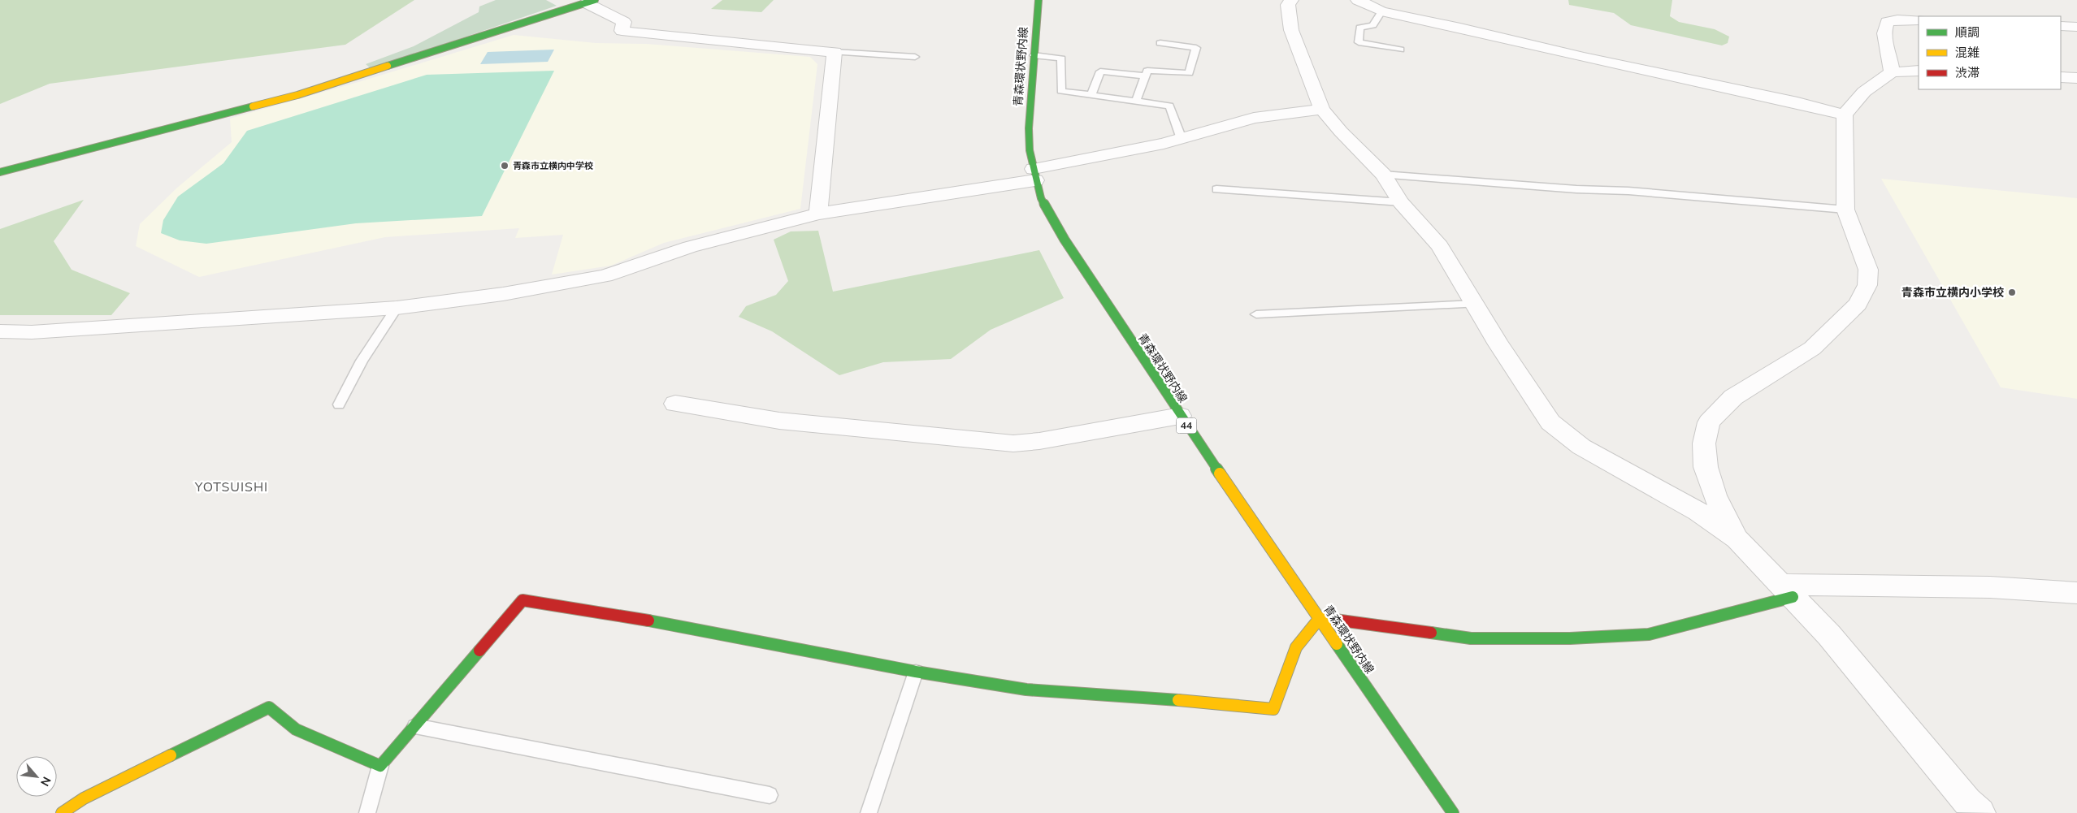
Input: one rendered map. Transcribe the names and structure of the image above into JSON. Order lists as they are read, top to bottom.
{
  "streets": {
    "street": ["青森環状野内線", "44"]
  },
  "districts": ["YOTSUISHI"],
  "places": ["青森市立横内中学校", "青森市立横内小学校"],
  "legend": ["順調", "混雑", "渋滞"],
  "north": "bottom right"
}
